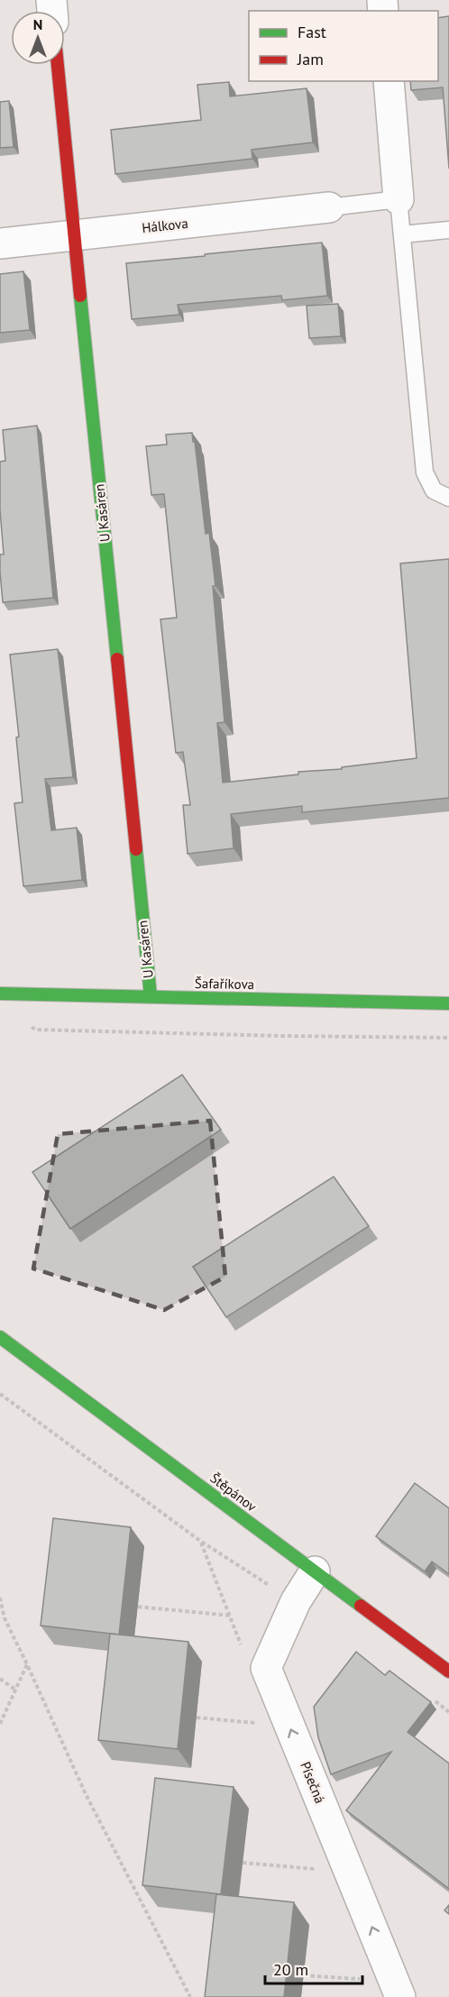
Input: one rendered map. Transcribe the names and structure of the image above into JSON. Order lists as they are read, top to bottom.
{
  "streets": {
    "street": [
      "Hálkova",
      "U Kasáren",
      "Šafaříkova",
      "Štěpánov",
      "Písečná"
    ]
  },
  "crossings": [
    ["Hálkova", "U Kasáren"],
    ["U Kasáren", "Šafaříkova"],
    ["Štěpánov", "Písečná"]
  ],
  "one_way": ["Písečná"],
  "legend": ["Fast", "Jam"],
  "scale_bar": "20 m",
  "north": "top"
}
